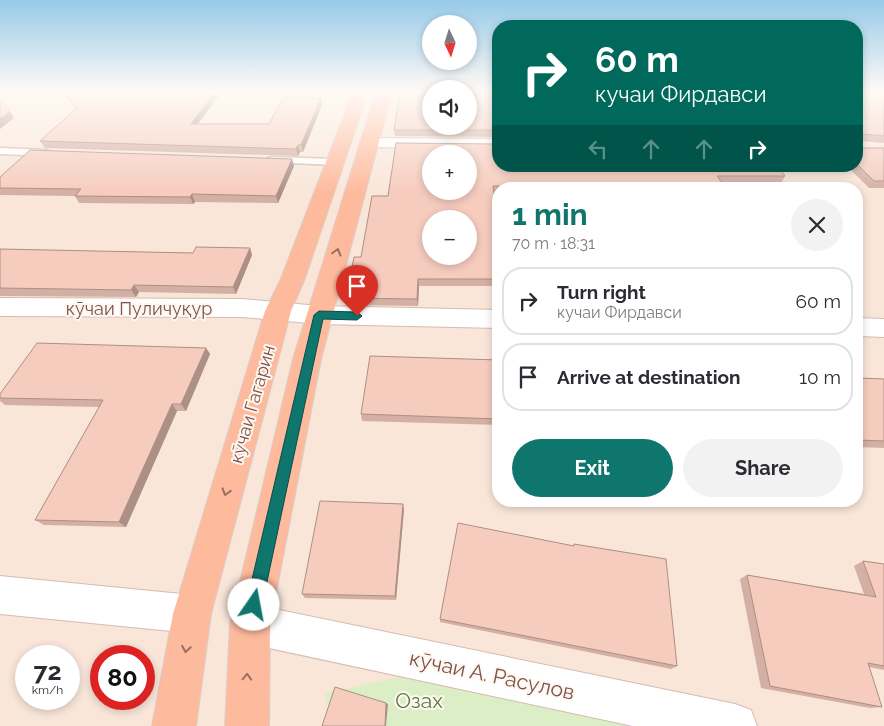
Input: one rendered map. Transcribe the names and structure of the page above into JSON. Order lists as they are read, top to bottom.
{
  "streets": {
    "highway": ["кӯчаи Гагарин"],
    "street": ["кӯчаи Пуличуқур", "кӯчаи А. Расулов"]
  },
  "crossings": [
    ["кӯчаи Пуличуқур", "кӯчаи Гагарин"]
  ],
  "parks": ["Озах"],
  "north": "bottom",
  "page": {
    "map_buttons": ["+", "−"],
    "turn": ["60 m", "кучаи Фирдавси"],
    "heading": ["1 min", "70 m · 18:31"],
    "list": [
      {
        "name": "Turn right",
        "note": "кучаи Фирдавси",
        "value": "60 m"
      },
      {
        "name": "Arrive at destination",
        "value": "10 m"
      }
    ],
    "buttons": ["Exit", "Share"],
    "speed": "72 km/h",
    "limit": "80"
  }
}
